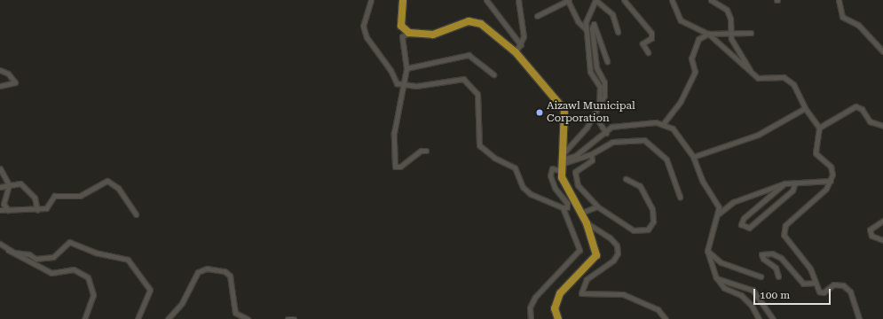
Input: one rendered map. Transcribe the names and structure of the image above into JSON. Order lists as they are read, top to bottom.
{
  "places": ["Aizawl Municipal Corporation"],
  "scale_bar": "100 m"
}
